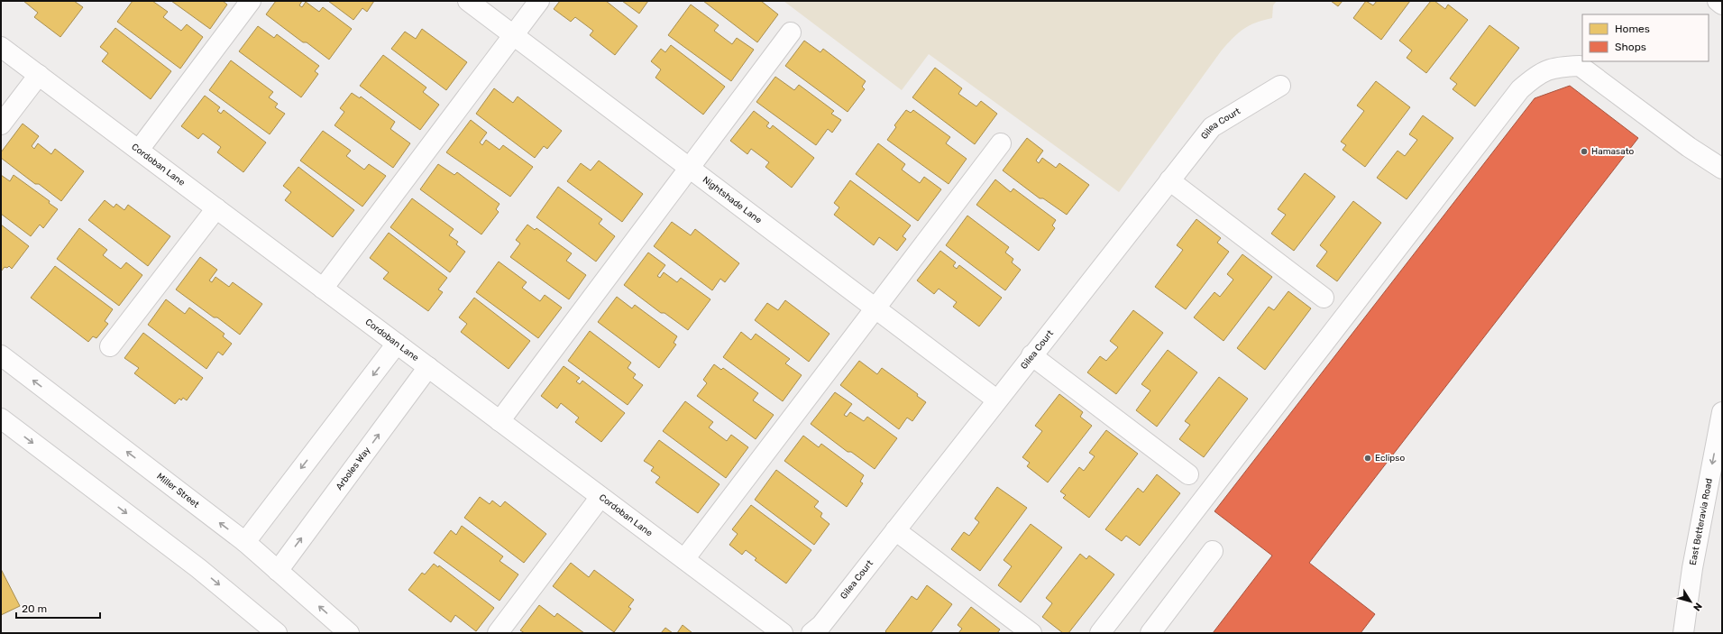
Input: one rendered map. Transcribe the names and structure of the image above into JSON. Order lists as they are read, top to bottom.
{
  "streets": {
    "main road": [
      "Gilea Court",
      "Cordoban Lane",
      "Nightshade Lane",
      "Arboles Way",
      "Miller Street",
      "East Betteravia Road"
    ]
  },
  "crossings": [
    ["Gilea Court", "Nightshade Lane"],
    ["Cordoban Lane", "Arboles Way"],
    ["Arboles Way", "Miller Street"]
  ],
  "one_way": ["East Betteravia Road"],
  "places": ["Hamasato", "Eclipso"],
  "legend": ["Homes", "Shops"],
  "scale_bar": "20 m",
  "north": "bottom right"
}
